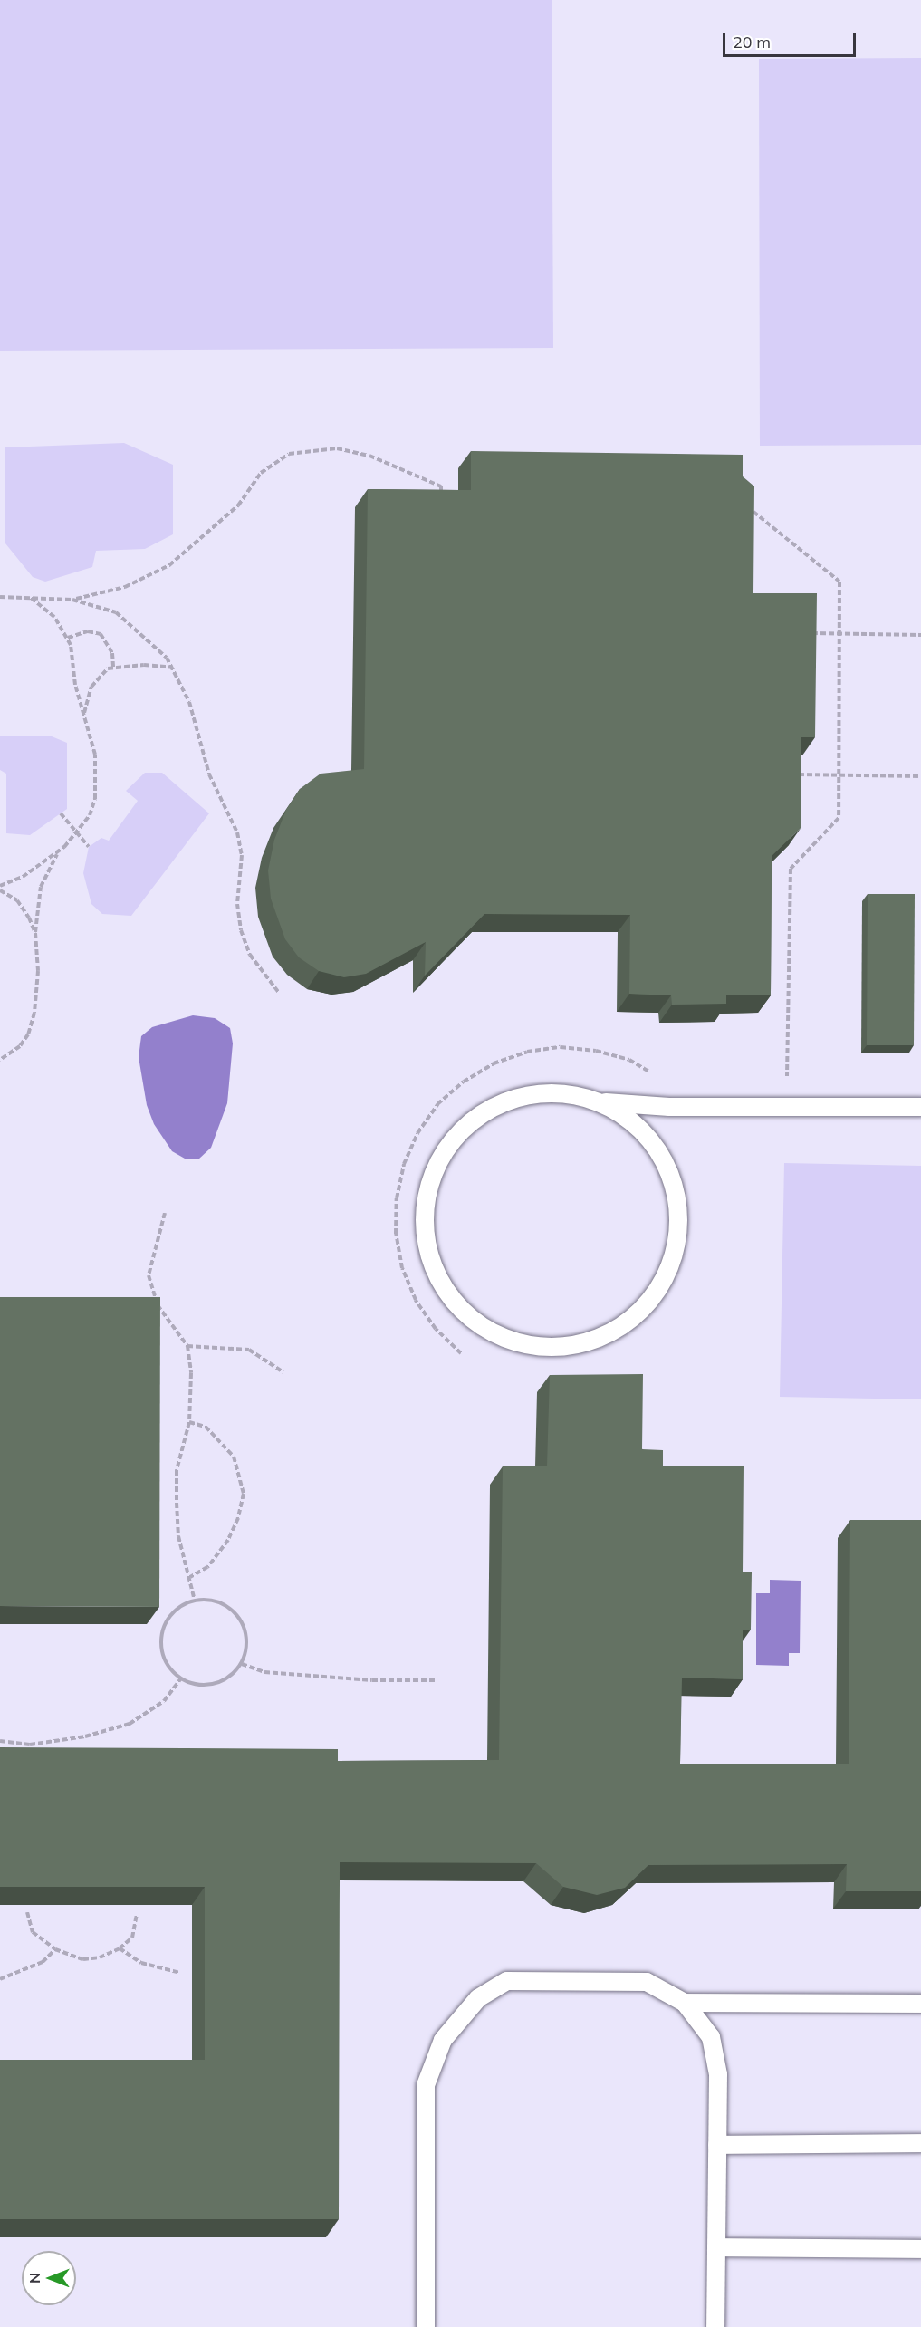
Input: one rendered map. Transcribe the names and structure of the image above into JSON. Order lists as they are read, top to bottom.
{
  "scale_bar": "20 m",
  "north": "left"
}
